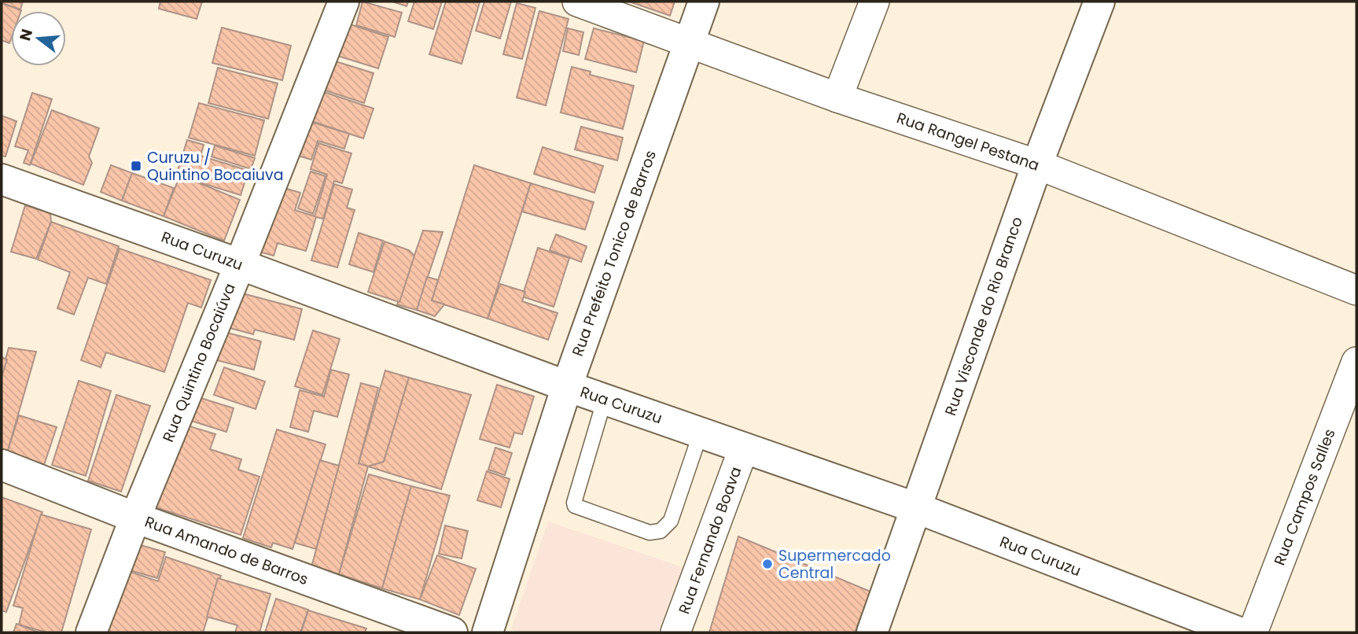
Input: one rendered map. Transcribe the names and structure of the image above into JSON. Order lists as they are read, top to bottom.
{
  "streets": {
    "street": [
      "Rua Rangel Pestana",
      "Rua Curuzu",
      "Rua Prefeito Tonico de Barros",
      "Rua Visconde do Rio Branco",
      "Rua Quintino Bocaiúva",
      "Rua Campos Salles",
      "Rua Fernando Boava",
      "Rua Amando de Barros"
    ]
  },
  "crossings": [
    ["Rua Rangel Pestana", "Rua Prefeito Tonico de Barros"],
    ["Rua Rangel Pestana", "Rua Visconde do Rio Branco"],
    ["Rua Curuzu", "Rua Prefeito Tonico de Barros"],
    ["Rua Curuzu", "Rua Visconde do Rio Branco"],
    ["Rua Curuzu", "Rua Quintino Bocaiúva"],
    ["Rua Curuzu", "Rua Fernando Boava"],
    ["Rua Quintino Bocaiúva", "Rua Amando de Barros"]
  ],
  "places": {
    "transit": ["Curuzu / Quintino Bocaiuva"],
    "other": ["Supermercado Central"]
  },
  "north": "left"
}
